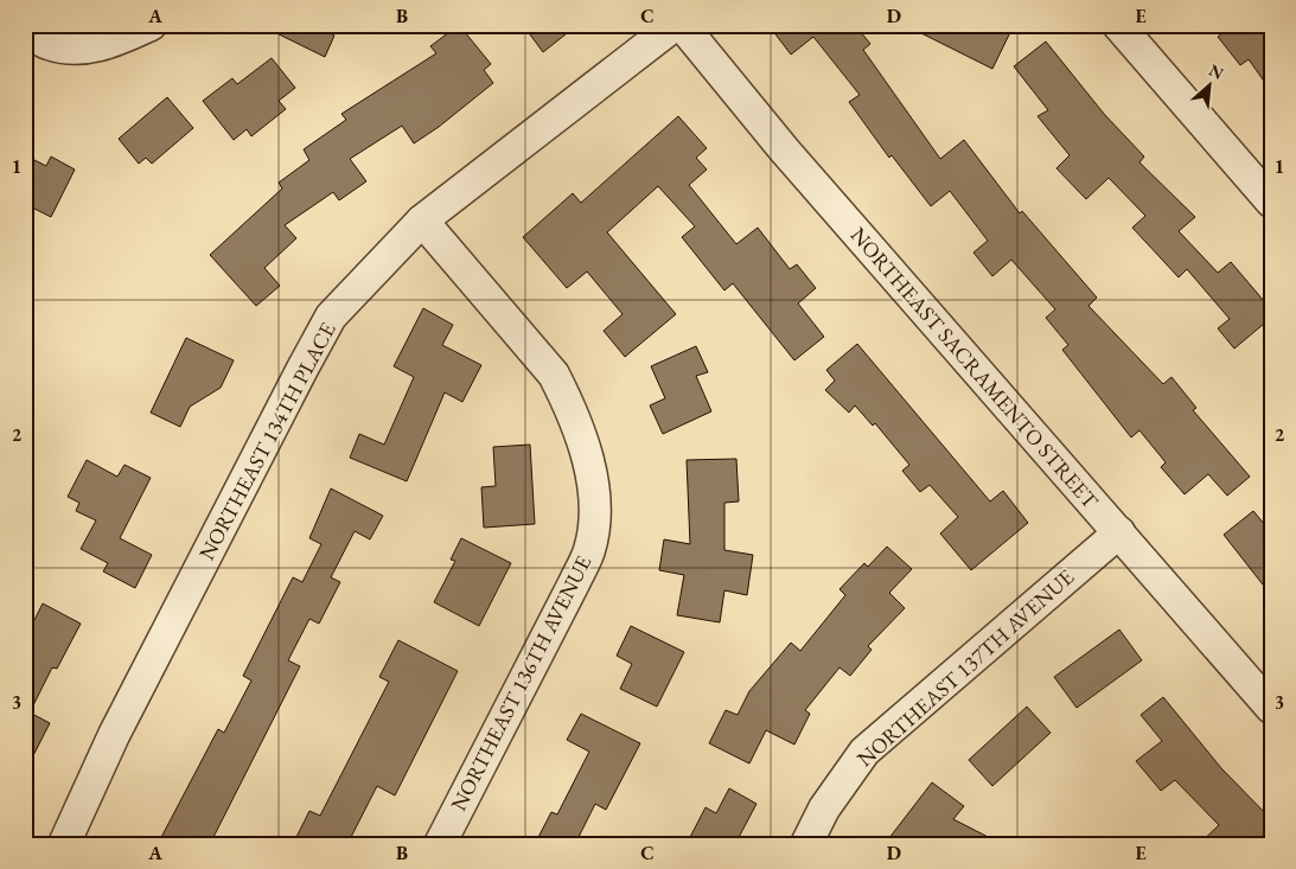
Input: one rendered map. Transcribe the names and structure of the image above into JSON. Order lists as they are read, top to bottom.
{
  "streets": {
    "street": [
      "NORTHEAST SACRAMENTO STREET",
      "NORTHEAST 134TH PLACE",
      "NORTHEAST 137TH AVENUE",
      "NORTHEAST 136TH AVENUE"
    ]
  },
  "crossings": [
    ["NORTHEAST SACRAMENTO STREET", "NORTHEAST 137TH AVENUE"],
    ["NORTHEAST 134TH PLACE", "NORTHEAST 136TH AVENUE"]
  ],
  "north": "top right",
  "grid": {
    "columns": [
      "A",
      "B",
      "C",
      "D",
      "E"
    ],
    "rows": ["1", "2", "3"]
  }
}
